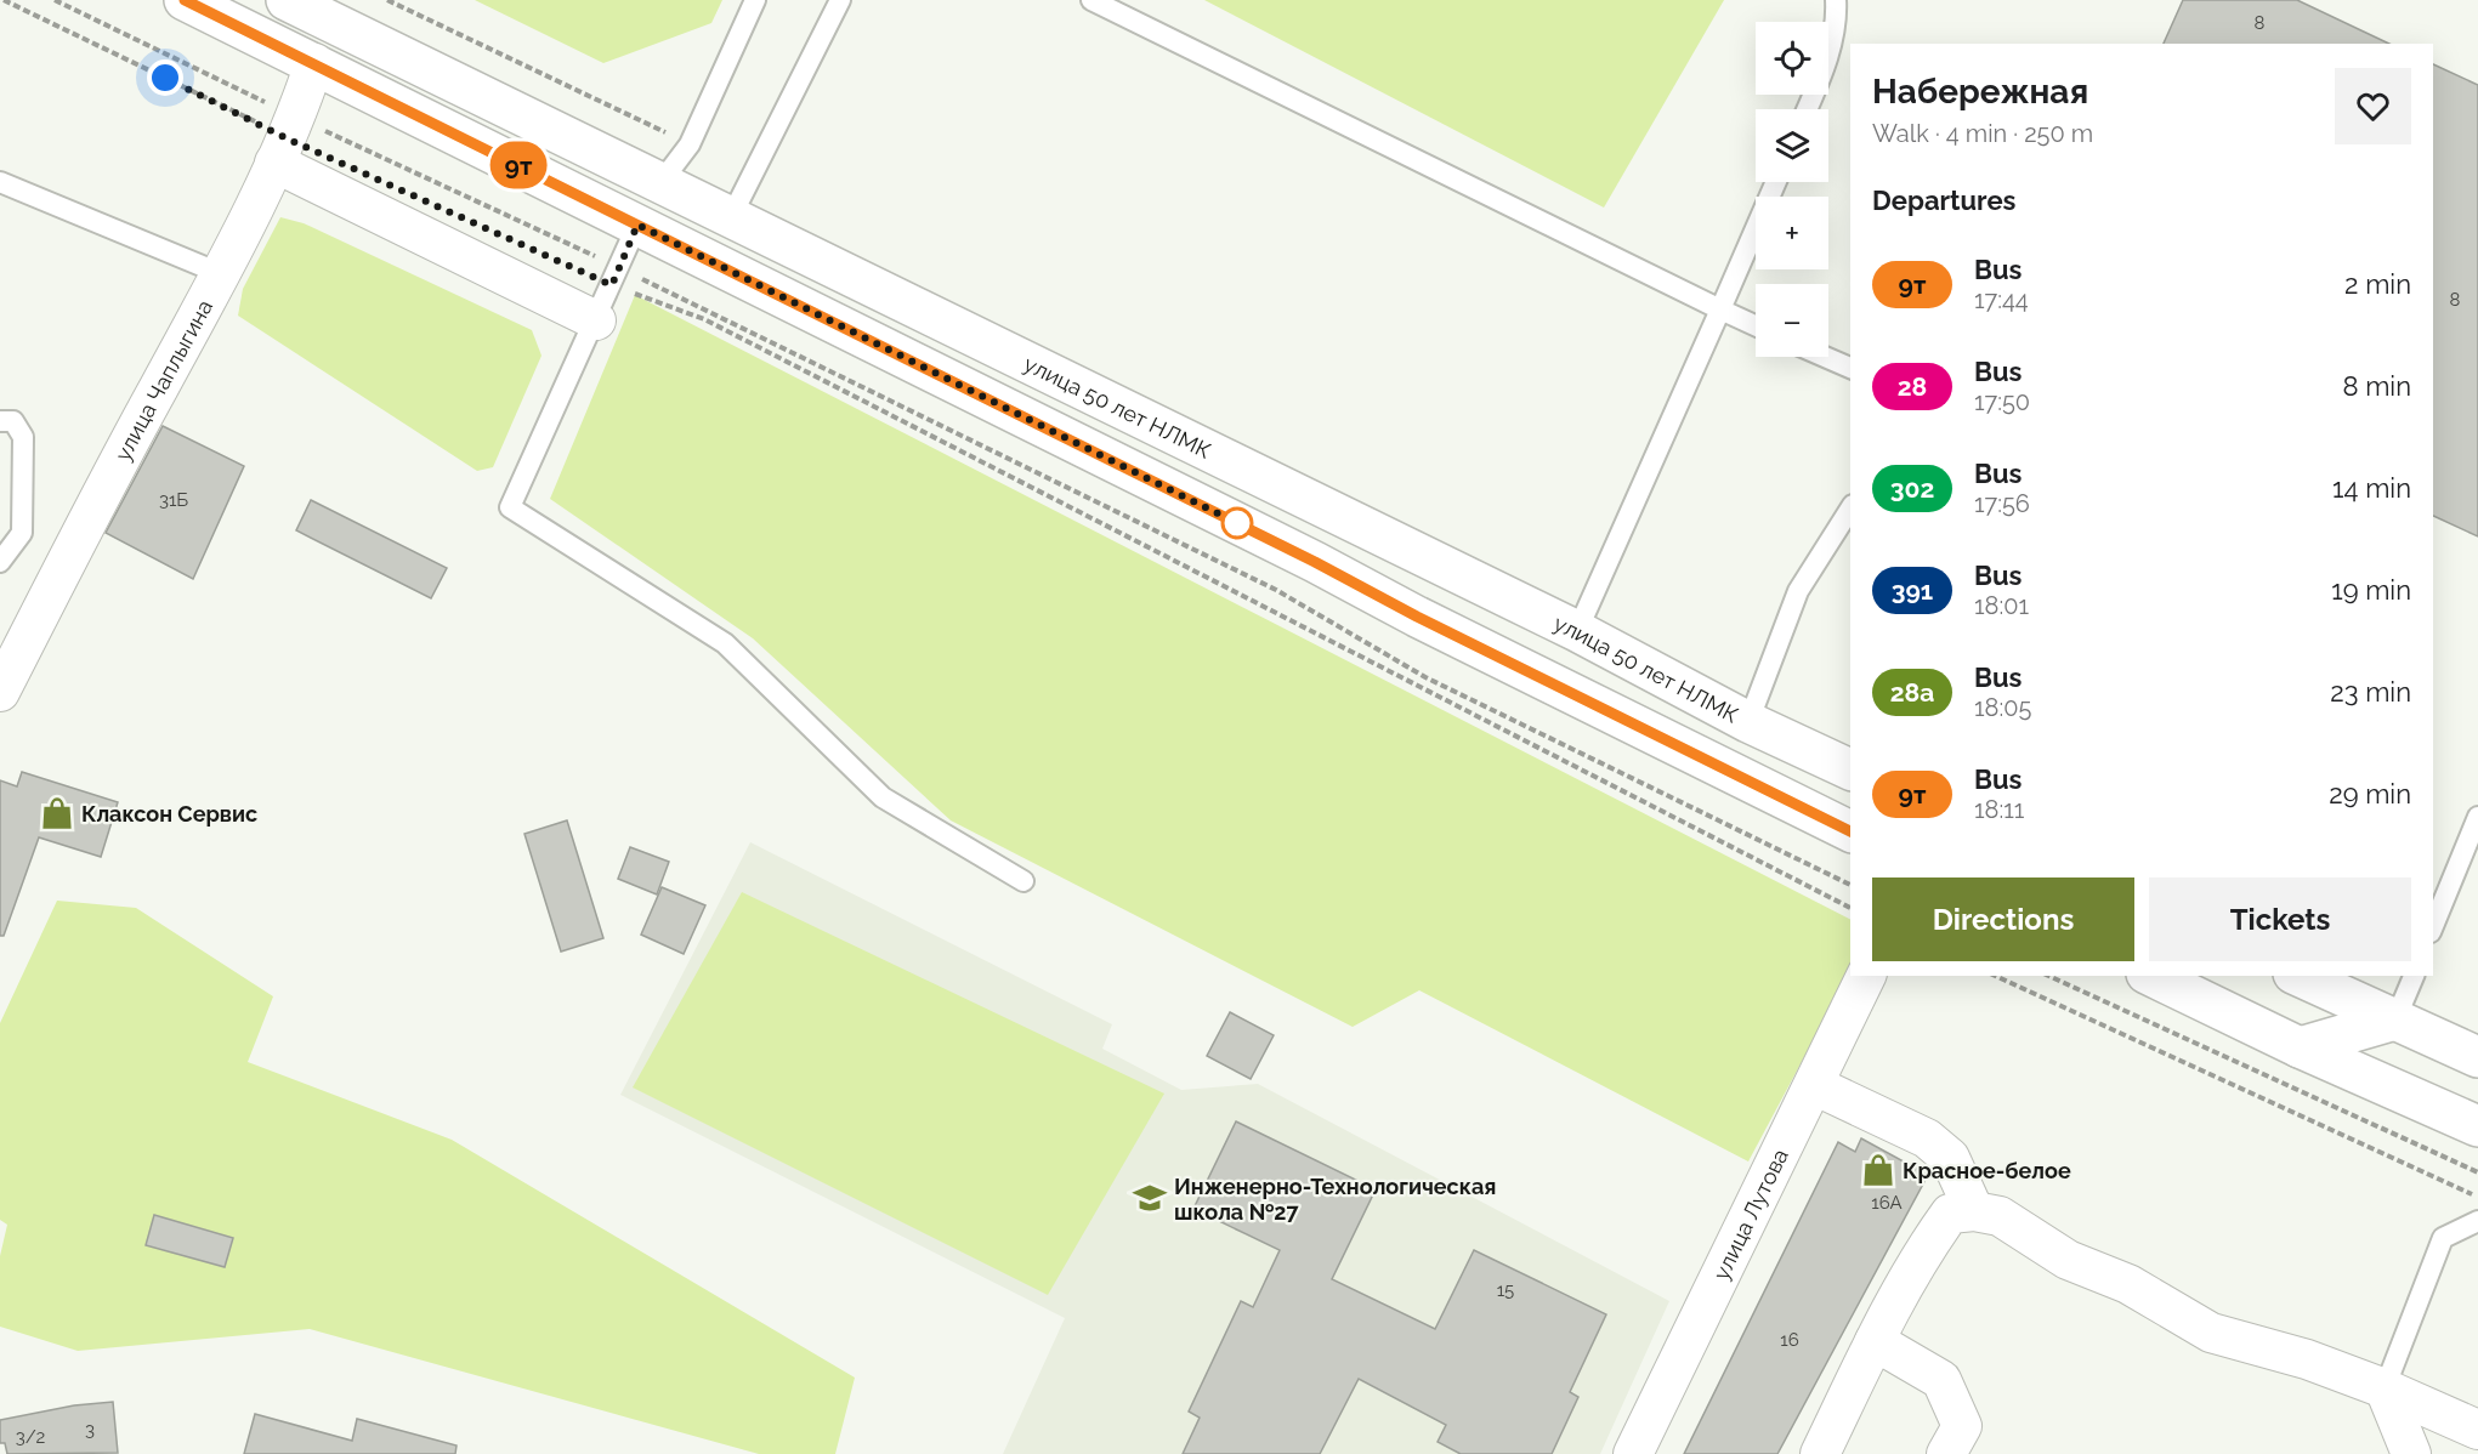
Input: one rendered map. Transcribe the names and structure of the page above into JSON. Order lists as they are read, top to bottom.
{
  "streets": {
    "main road": ["улица 50 лет НЛМК"],
    "street": ["улица Чаплыгина", "улица Лутова"]
  },
  "crossings": [
    ["улица Чаплыгина", "улица 50 лет НЛМК"]
  ],
  "places": {
    "shop": ["Клаксон Сервис", "Красное-белое"],
    "school or university": ["Инженерно-Технологическая школа №27"]
  },
  "lines": ["bus line 9т"],
  "house_numbers": [
    "8",
    "8",
    "31Б",
    "16А",
    "15",
    "16",
    "3",
    "3/2"
  ],
  "page": {
    "on_map": "9т",
    "map_buttons": ["+", "−"],
    "heading": [
      ["Набережная", "Walk · 4 min · 250 m"],
      "Departures"
    ],
    "list": [
      {
        "mark": "9т",
        "name": "Bus",
        "note": "17:44",
        "value": "2 min"
      },
      {
        "mark": "28",
        "name": "Bus",
        "note": "17:50",
        "value": "8 min"
      },
      {
        "mark": "302",
        "name": "Bus",
        "note": "17:56",
        "value": "14 min"
      },
      {
        "mark": "391",
        "name": "Bus",
        "note": "18:01",
        "value": "19 min"
      },
      {
        "mark": "28а",
        "name": "Bus",
        "note": "18:05",
        "value": "23 min"
      },
      {
        "mark": "9т",
        "name": "Bus",
        "note": "18:11",
        "value": "29 min"
      }
    ],
    "buttons": ["Directions", "Tickets"]
  }
}
